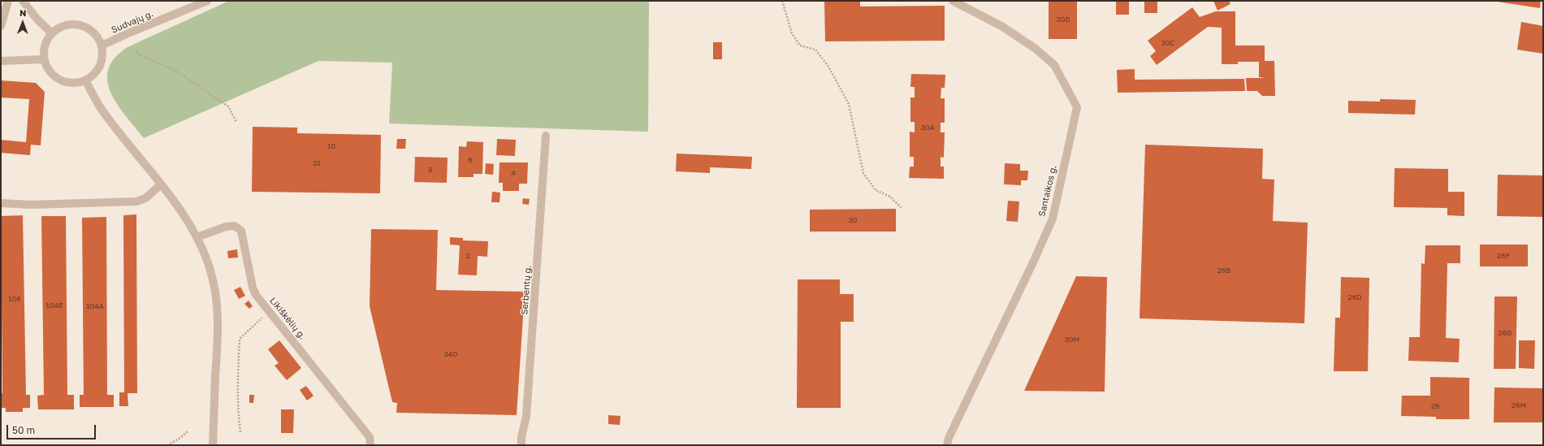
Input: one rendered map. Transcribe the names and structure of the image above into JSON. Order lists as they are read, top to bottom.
{
  "streets": {
    "street": [
      "Sudvajų g.",
      "Santaikos g.",
      "Serbentų g.",
      "Likiškėlių g."
    ]
  },
  "house_numbers": [
    "30B",
    "30C",
    "30A",
    "10",
    "6",
    "31",
    "8",
    "4",
    "30",
    "2",
    "26F",
    "26B",
    "26D",
    "106",
    "104E",
    "104A",
    "26G",
    "30M",
    "34G",
    "26M",
    "26"
  ],
  "scale_bar": "50 m",
  "north": "top"
}
